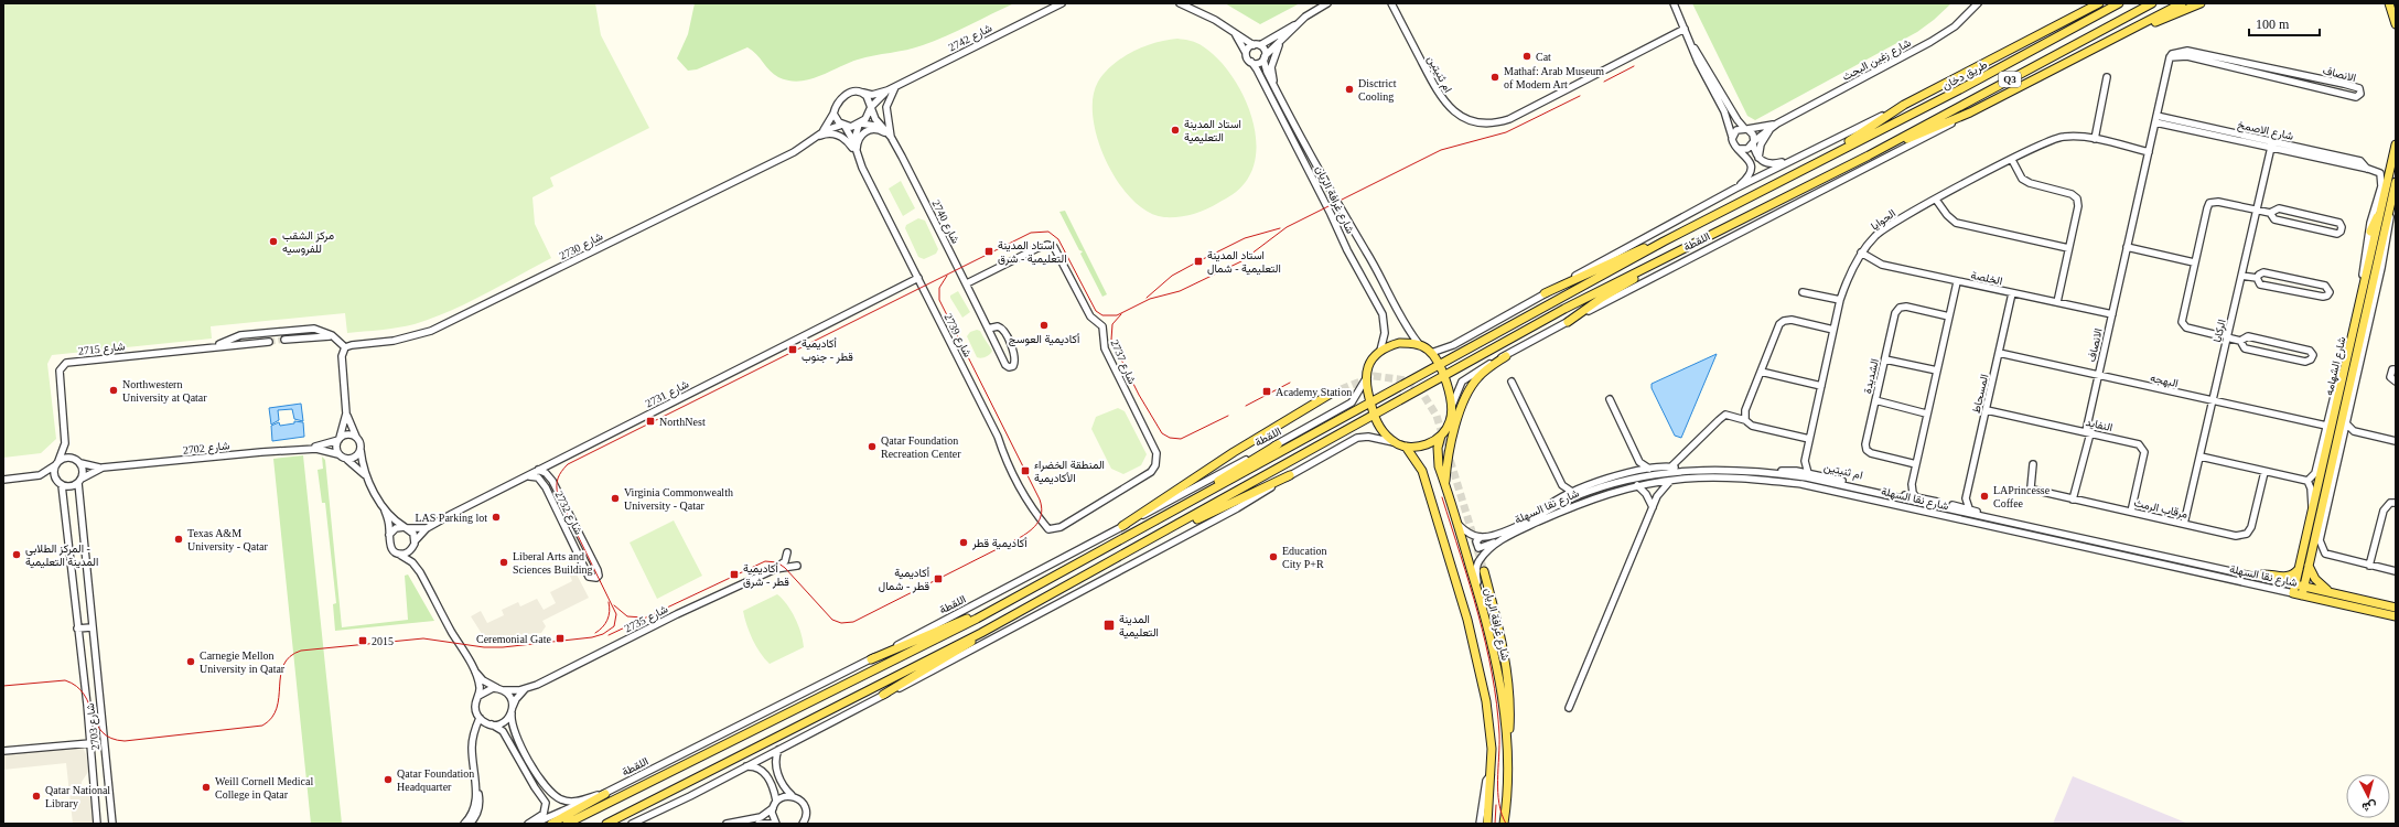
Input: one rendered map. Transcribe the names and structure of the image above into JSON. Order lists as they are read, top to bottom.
{
  "streets": {
    "main road": [
      "طريق دخان",
      "Q3",
      "شارع غرافة الريان",
      "اللقطة",
      "شارع الشهامه",
      "شارع نقا السهلة"
    ],
    "street": [
      "شارع 2742",
      "شارع زغين البحث",
      "ام ثنيتين",
      "الانصاف",
      "شارع الاصمخ",
      "الحوايا",
      "شارع 2740",
      "شارع 2730",
      "الخلصة",
      "الركايا",
      "شارع 2739",
      "شارع 2715",
      "شارع 2737",
      "الشديدة",
      "البهجه",
      "شارع 2731",
      "المسحاط",
      "النفايد",
      "شارع 2702",
      "مرقاب الرمث",
      "شارع 2732",
      "شارع 2735",
      "شارع 2703"
    ]
  },
  "crossings": [
    ["شارع 2742", "شارع 2740"],
    ["شارع 2742", "شارع 2730"],
    ["شارع 2742", "شارع 2739"],
    ["ام ثنيتين", "الحوايا"],
    ["ام ثنيتين", "شارع نقا السهلة"],
    ["الانصاف", "شارع الاصمخ"],
    ["الانصاف", "الحوايا"],
    ["الانصاف", "الخلصة"],
    ["الانصاف", "البهجه"],
    ["الانصاف", "النفايد"],
    ["الانصاف", "مرقاب الرمث"],
    ["طريق دخان", "اللقطة"],
    ["Q3", "اللقطة"],
    ["شارع الاصمخ", "الركايا"],
    ["شارع الاصمخ", "شارع الشهامه"],
    ["شارع غرافة الريان", "اللقطة"],
    ["شارع غرافة الريان", "شارع نقا السهلة"],
    ["الحوايا", "الخلصة"],
    ["شارع 2740", "شارع 2730"],
    ["شارع 2740", "شارع 2739"],
    ["شارع 2740", "شارع 2737"],
    ["شارع 2730", "شارع 2739"],
    ["شارع 2730", "شارع 2715"],
    ["الخلصة", "المسحاط"],
    ["الركايا", "البهجه"],
    ["الركايا", "مرقاب الرمث"],
    ["شارع 2739", "شارع 2737"],
    ["شارع 2739", "شارع 2731"],
    ["شارع 2715", "شارع 2702"],
    ["شارع 2715", "شارع 2703"],
    ["شارع الشهامه", "البهجه"],
    ["شارع الشهامه", "شارع نقا السهلة"],
    ["البهجه", "المسحاط"],
    ["شارع 2731", "شارع 2732"],
    ["المسحاط", "النفايد"],
    ["النفايد", "مرقاب الرمث"],
    ["شارع 2702", "شارع 2703"]
  ],
  "places": {
    "other": [
      "Cat",
      "Mathaf: Arab Museum of Modern Art",
      "Disctrict Cooling",
      "استاد المدينة التعليمية",
      "مركز الشقب للفروسيه",
      "أكاديمية العوسج",
      "Northwestern University at Qatar",
      "Qatar Foundation Recreation Center",
      "LAPrincesse Coffee",
      "Virginia Commonwealth University - Qatar",
      "LAS Parking lot",
      "Texas A&M University - Qatar",
      "أكاديمية قطر",
      "المركز الطلابي - المدينة التعليمية",
      "Education City P+R",
      "Liberal Arts and Sciences Building",
      "Carnegie Mellon University in Qatar",
      "Qatar Foundation Headquarter",
      "Weill Cornell Medical College in Qatar",
      "Qatar National Library"
    ],
    "transit": [
      "استاد المدينة التعليمية - شرق",
      "استاد المدينة التعليمية - شمال",
      "أكاديمية قطر - جنوب",
      "Academy Station",
      "NorthNest",
      "المنطقة الخضراء الأكاديمية",
      "أكاديمية قطر - شرق",
      "أكاديمية قطر - شمال",
      "المدينة التعليمية",
      "Ceremonial Gate",
      "2015"
    ]
  },
  "scale_bar": "100 m",
  "north": "bottom"
}
